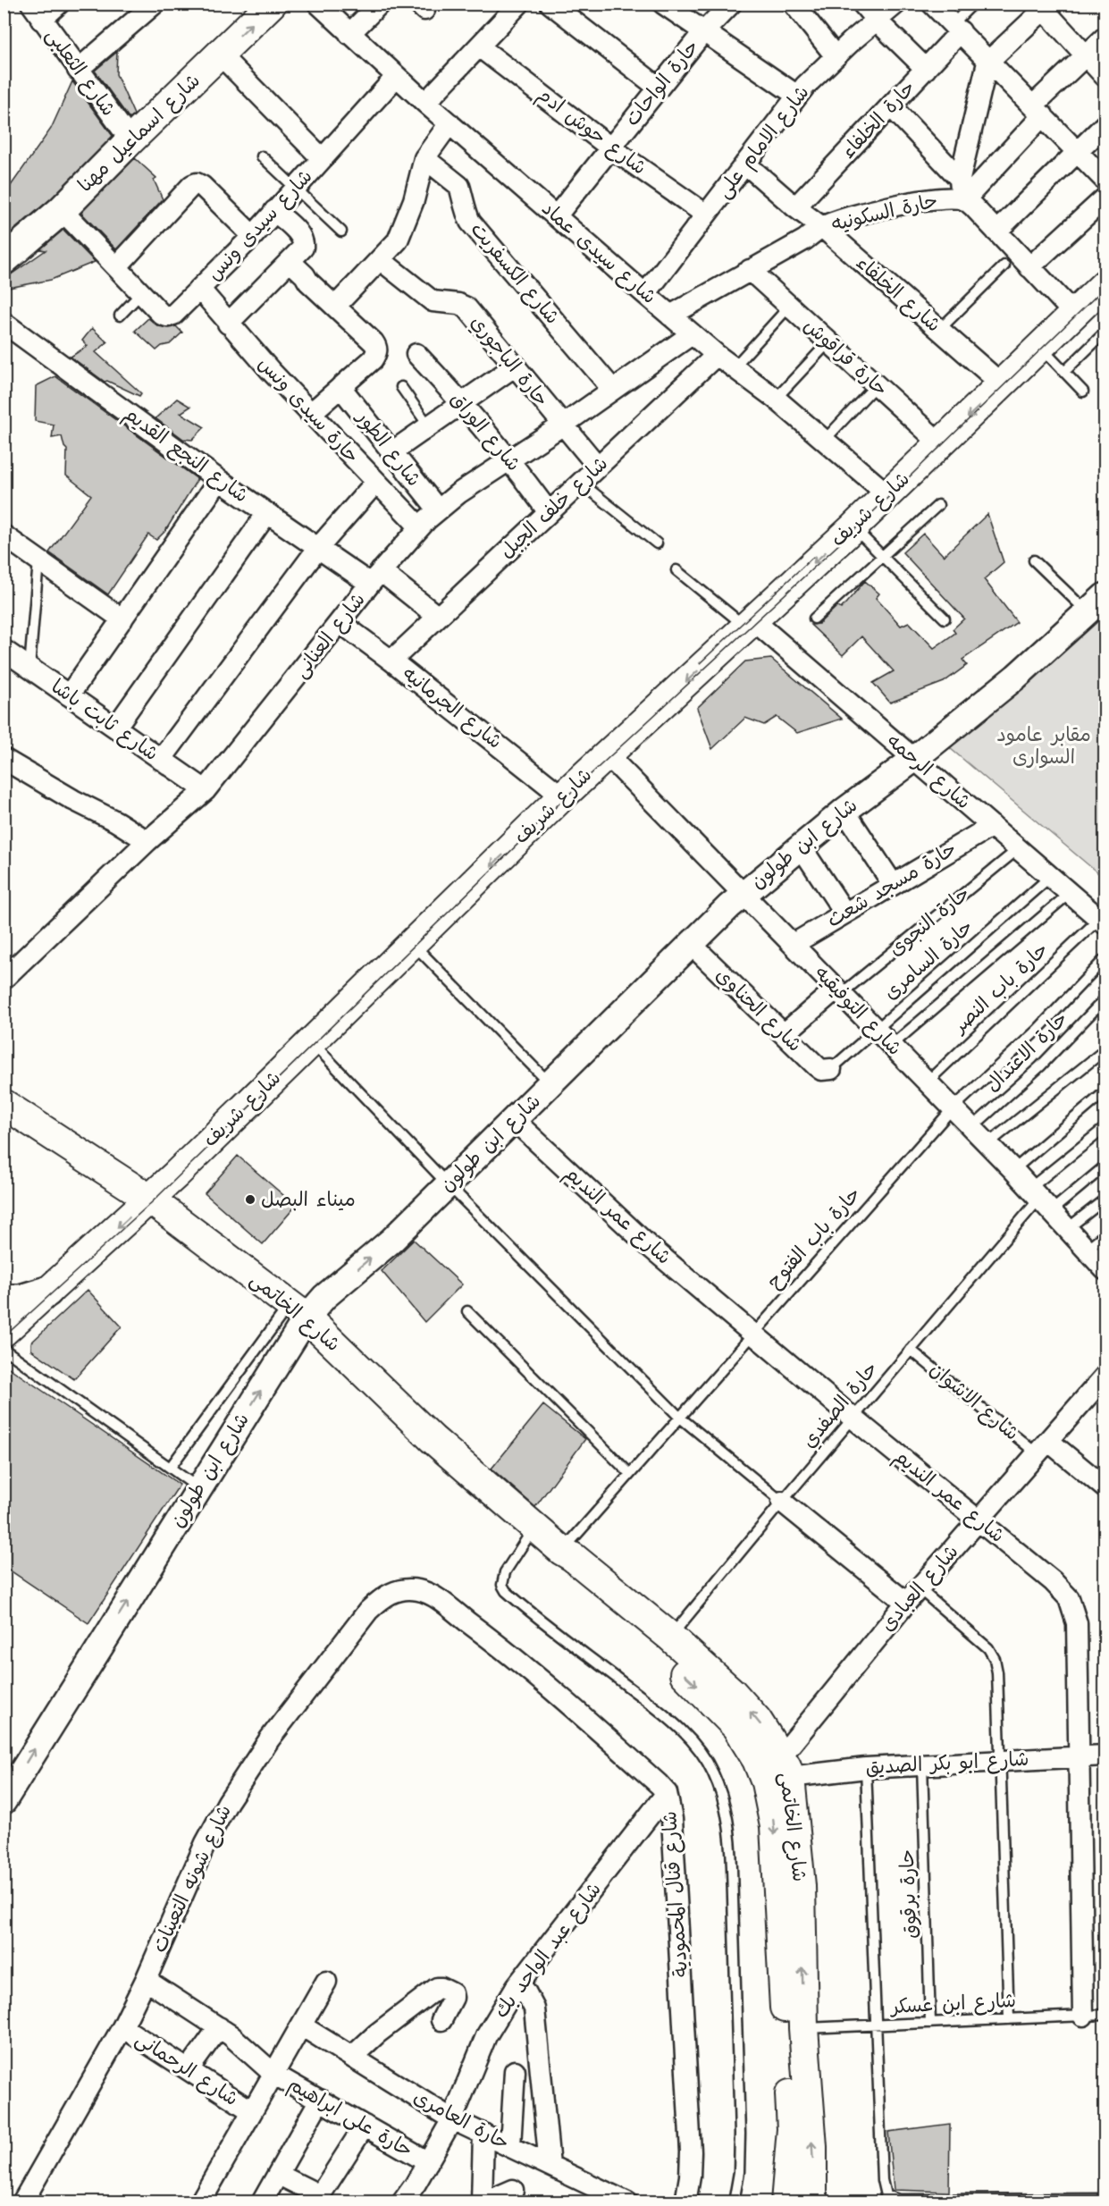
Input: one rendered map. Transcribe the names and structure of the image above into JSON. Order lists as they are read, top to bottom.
{
  "streets": {
    "main road": ["شارع اسماعيل مهنا", "شارع شريف", "شارع الخاتمى"],
    "street": [
      "شارع الثعلبى",
      "حارة الواحات",
      "حارة الخلفاء",
      "شارع حوش ادم",
      "شارع الامام على",
      "حارة السكونيه",
      "شارع سيدى ونس",
      "شارع سيدى عماد",
      "شارع الكسفريت",
      "شارع الخلفاء",
      "حارة قراقوش",
      "حارة الباجوري",
      "حارة سيدى ونس",
      "شارع الوراق",
      "شارع الطور",
      "شارع النجع القديم",
      "شارع خلف الجبل",
      "شارع العنانى",
      "شارع الجرمانيه",
      "شارع ثابت باشا",
      "شارع الرحمه",
      "شارع ابن طولون",
      "حارة مسجد شعث",
      "حارة النجوى",
      "شارع الحناوى",
      "شارع التوفيقيه",
      "شارع عمر النديم",
      "شارع الاشوان",
      "شارع العبادى",
      "شارع ابو بكر الصديق",
      "شارع شونه التعينات",
      "شارع قنال المحمودية",
      "شارع عبد الواحد بك",
      "شارع الرحمانى",
      "حارة على ابراهيم",
      "حارة العامرى"
    ],
    "lane": [
      "حارة السامرى",
      "حارة باب النصر",
      "حارة الاعتدال",
      "حارة باب الفتوح",
      "حارة الصفدي",
      "حارة برقوق",
      "شارع ابن عسكر"
    ]
  },
  "crossings": [
    ["شارع الثعلبى", "شارع اسماعيل مهنا"],
    ["حارة الواحات", "شارع حوش ادم"],
    ["حارة الواحات", "شارع سيدى عماد"],
    ["حارة الخلفاء", "شارع الخلفاء"],
    ["شارع حوش ادم", "شارع الامام على"],
    ["شارع اسماعيل مهنا", "شارع سيدى ونس"],
    ["شارع الامام على", "شارع سيدى عماد"],
    ["شارع الامام على", "شارع الخلفاء"],
    ["حارة السكونيه", "شارع سيدى عماد"],
    ["حارة السكونيه", "شارع الخلفاء"],
    ["حارة السكونيه", "حارة قراقوش"],
    ["حارة السكونيه", "شارع شريف"],
    ["شارع سيدى ونس", "شارع سيدى عماد"],
    ["شارع سيدى ونس", "حارة سيدى ونس"],
    ["شارع سيدى عماد", "شارع خلف الجبل"],
    ["شارع سيدى عماد", "شارع شريف"],
    ["شارع سيدى عماد", "شارع العنانى"],
    ["شارع الكسفريت", "شارع العنانى"],
    ["شارع الخلفاء", "شارع شريف"],
    ["حارة قراقوش", "شارع شريف"],
    ["حارة الباجوري", "شارع خلف الجبل"],
    ["حارة الباجوري", "شارع العنانى"],
    ["حارة سيدى ونس", "شارع العنانى"],
    ["شارع الوراق", "شارع خلف الجبل"],
    ["شارع الوراق", "شارع العنانى"],
    ["شارع الطور", "شارع العنانى"],
    ["شارع النجع القديم", "شارع خلف الجبل"],
    ["شارع النجع القديم", "شارع العنانى"],
    ["شارع خلف الجبل", "شارع الجرمانيه"],
    ["شارع شريف", "شارع الجرمانيه"],
    ["شارع شريف", "شارع الرحمه"],
    ["شارع شريف", "شارع التوفيقيه"],
    ["شارع شريف", "شارع الخاتمى"],
    ["شارع العنانى", "شارع الجرمانيه"],
    ["شارع العنانى", "شارع ثابت باشا"],
    ["شارع الرحمه", "شارع ابن طولون"],
    ["شارع الرحمه", "حارة مسجد شعث"],
    ["شارع الرحمه", "حارة النجوى"],
    ["شارع الرحمه", "حارة السامرى"],
    ["شارع الرحمه", "حارة باب النصر"],
    ["شارع ابن طولون", "شارع الحناوى"],
    ["شارع ابن طولون", "شارع التوفيقيه"],
    ["شارع ابن طولون", "شارع عمر النديم"],
    ["شارع ابن طولون", "شارع الخاتمى"],
    ["حارة مسجد شعث", "شارع التوفيقيه"],
    ["حارة النجوى", "شارع الحناوى"],
    ["حارة النجوى", "شارع التوفيقيه"],
    ["حارة السامرى", "شارع الحناوى"],
    ["حارة السامرى", "شارع التوفيقيه"],
    ["حارة باب النصر", "شارع التوفيقيه"],
    ["شارع التوفيقيه", "حارة الاعتدال"],
    ["شارع التوفيقيه", "حارة باب الفتوح"],
    ["شارع التوفيقيه", "حارة الصفدي"],
    ["شارع عمر النديم", "حارة باب الفتوح"],
    ["شارع عمر النديم", "حارة الصفدي"],
    ["شارع عمر النديم", "شارع العبادى"],
    ["شارع عمر النديم", "شارع ابو بكر الصديق"],
    ["شارع عمر النديم", "شارع ابن عسكر"],
    ["حارة باب الفتوح", "شارع الخاتمى"],
    ["شارع الخاتمى", "حارة الصفدي"],
    ["شارع الخاتمى", "شارع العبادى"],
    ["شارع الخاتمى", "شارع ابو بكر الصديق"],
    ["شارع الخاتمى", "شارع ابن عسكر"],
    ["شارع الاشوان", "حارة الصفدي"],
    ["شارع الاشوان", "شارع العبادى"],
    ["شارع العبادى", "شارع ابو بكر الصديق"],
    ["شارع ابو بكر الصديق", "حارة برقوق"],
    ["شارع شونه التعينات", "شارع قنال المحمودية"],
    ["شارع شونه التعينات", "شارع الرحمانى"],
    ["شارع شونه التعينات", "حارة على ابراهيم"],
    ["شارع قنال المحمودية", "شارع عبد الواحد بك"],
    ["حارة برقوق", "شارع ابن عسكر"],
    ["شارع عبد الواحد بك", "حارة على ابراهيم"],
    ["شارع عبد الواحد بك", "حارة العامرى"]
  ],
  "one_way": ["شارع شريف", "شارع ابن طولون"],
  "parks": ["مقابر عامود السوارى"],
  "places": ["ميناء البصل"]
}
